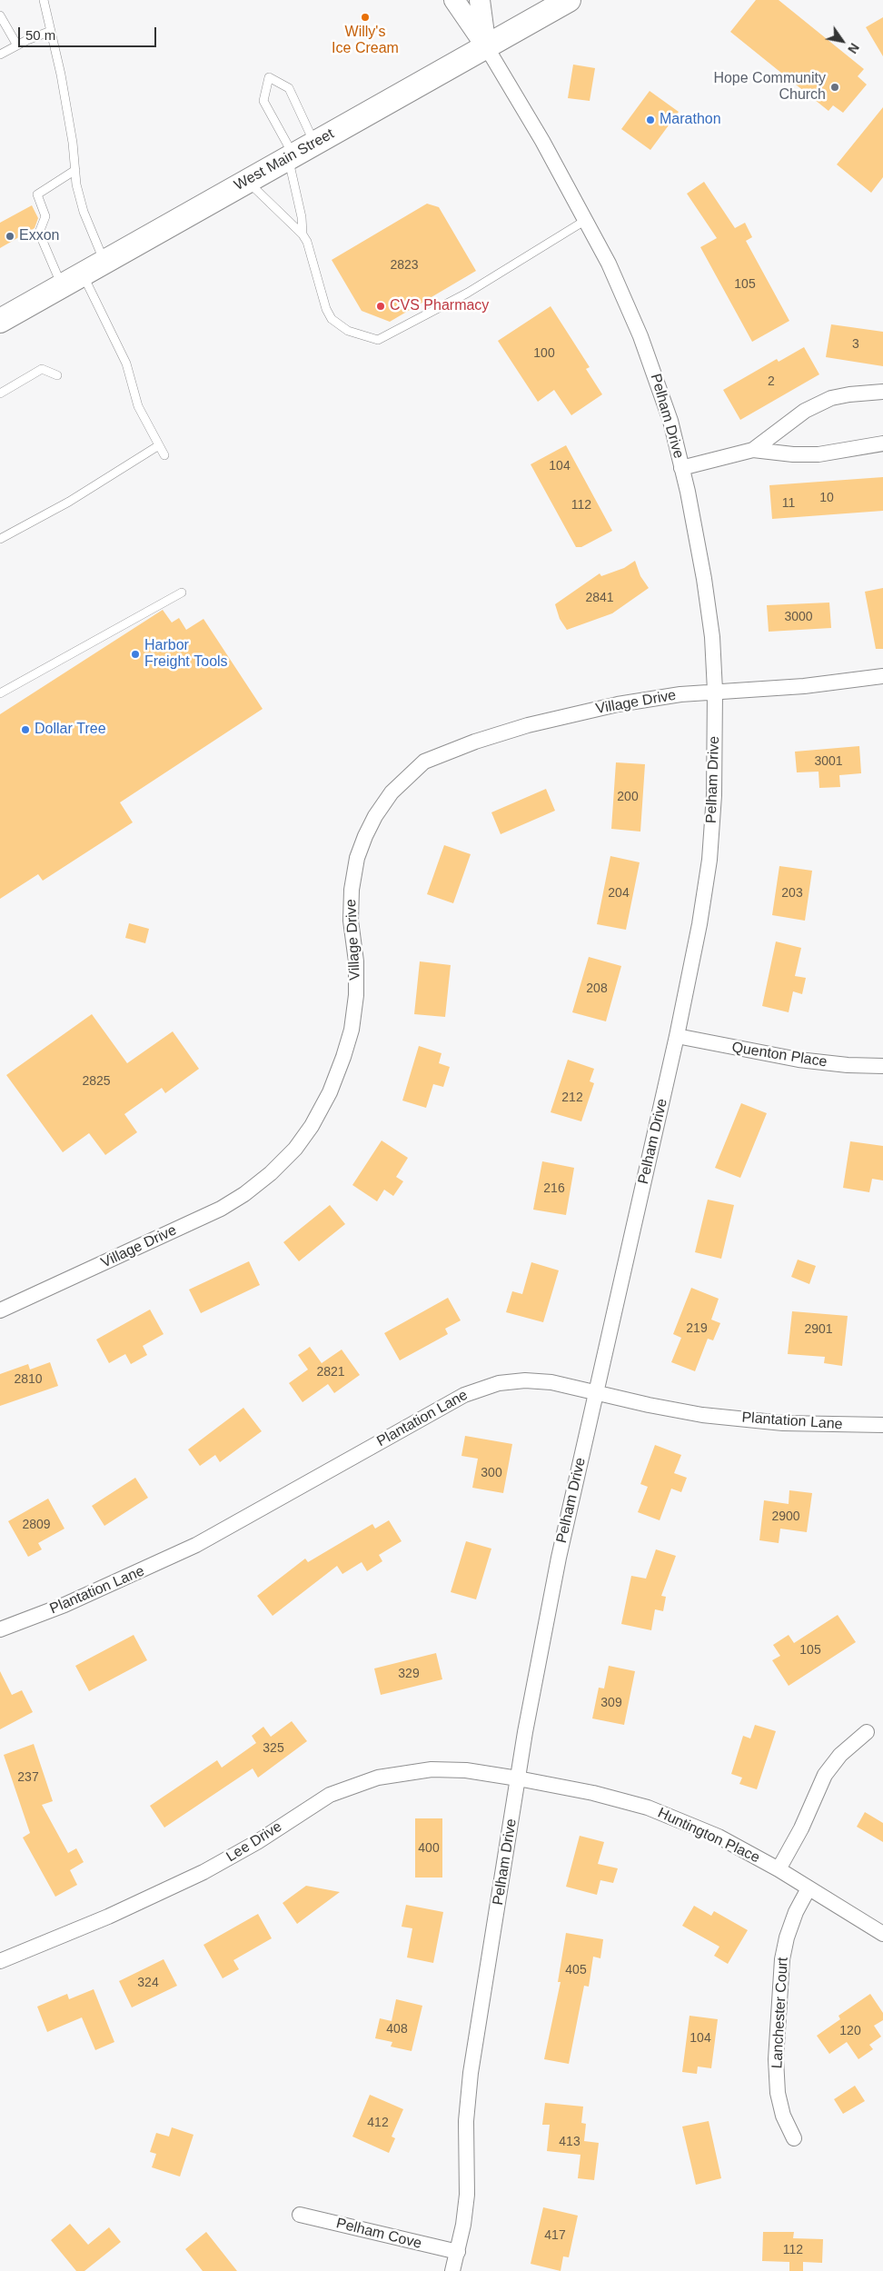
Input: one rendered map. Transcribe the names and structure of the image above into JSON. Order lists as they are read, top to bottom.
{
  "streets": {
    "main road": ["West Main Street"],
    "street": [
      "Pelham Drive",
      "Village Drive",
      "Quenton Place",
      "Plantation Lane",
      "Huntington Place",
      "Lee Drive",
      "Lanchester Court",
      "Pelham Cove"
    ]
  },
  "crossings": [
    ["West Main Street", "Pelham Drive"],
    ["Pelham Drive", "Village Drive"],
    ["Pelham Drive", "Quenton Place"],
    ["Pelham Drive", "Plantation Lane"],
    ["Pelham Drive", "Huntington Place"],
    ["Pelham Drive", "Lee Drive"],
    ["Pelham Drive", "Pelham Cove"],
    ["Huntington Place", "Lee Drive"],
    ["Huntington Place", "Lanchester Court"]
  ],
  "places": [
    "Willy's Ice Cream",
    "Hope Community Church",
    "Marathon",
    "Exxon",
    "CVS Pharmacy",
    "Harbor Freight Tools",
    "Dollar Tree"
  ],
  "house_numbers": [
    "2823",
    "105",
    "3",
    "100",
    "2",
    "104",
    "10",
    "11",
    "112",
    "2841",
    "3000",
    "3001",
    "200",
    "204",
    "203",
    "208",
    "2825",
    "212",
    "216",
    "219",
    "2901",
    "2821",
    "2810",
    "300",
    "2900",
    "2809",
    "105",
    "329",
    "309",
    "325",
    "237",
    "400",
    "405",
    "324",
    "408",
    "120",
    "104",
    "412",
    "413",
    "417",
    "112"
  ],
  "scale_bar": "50 m",
  "north": "bottom right"
}
